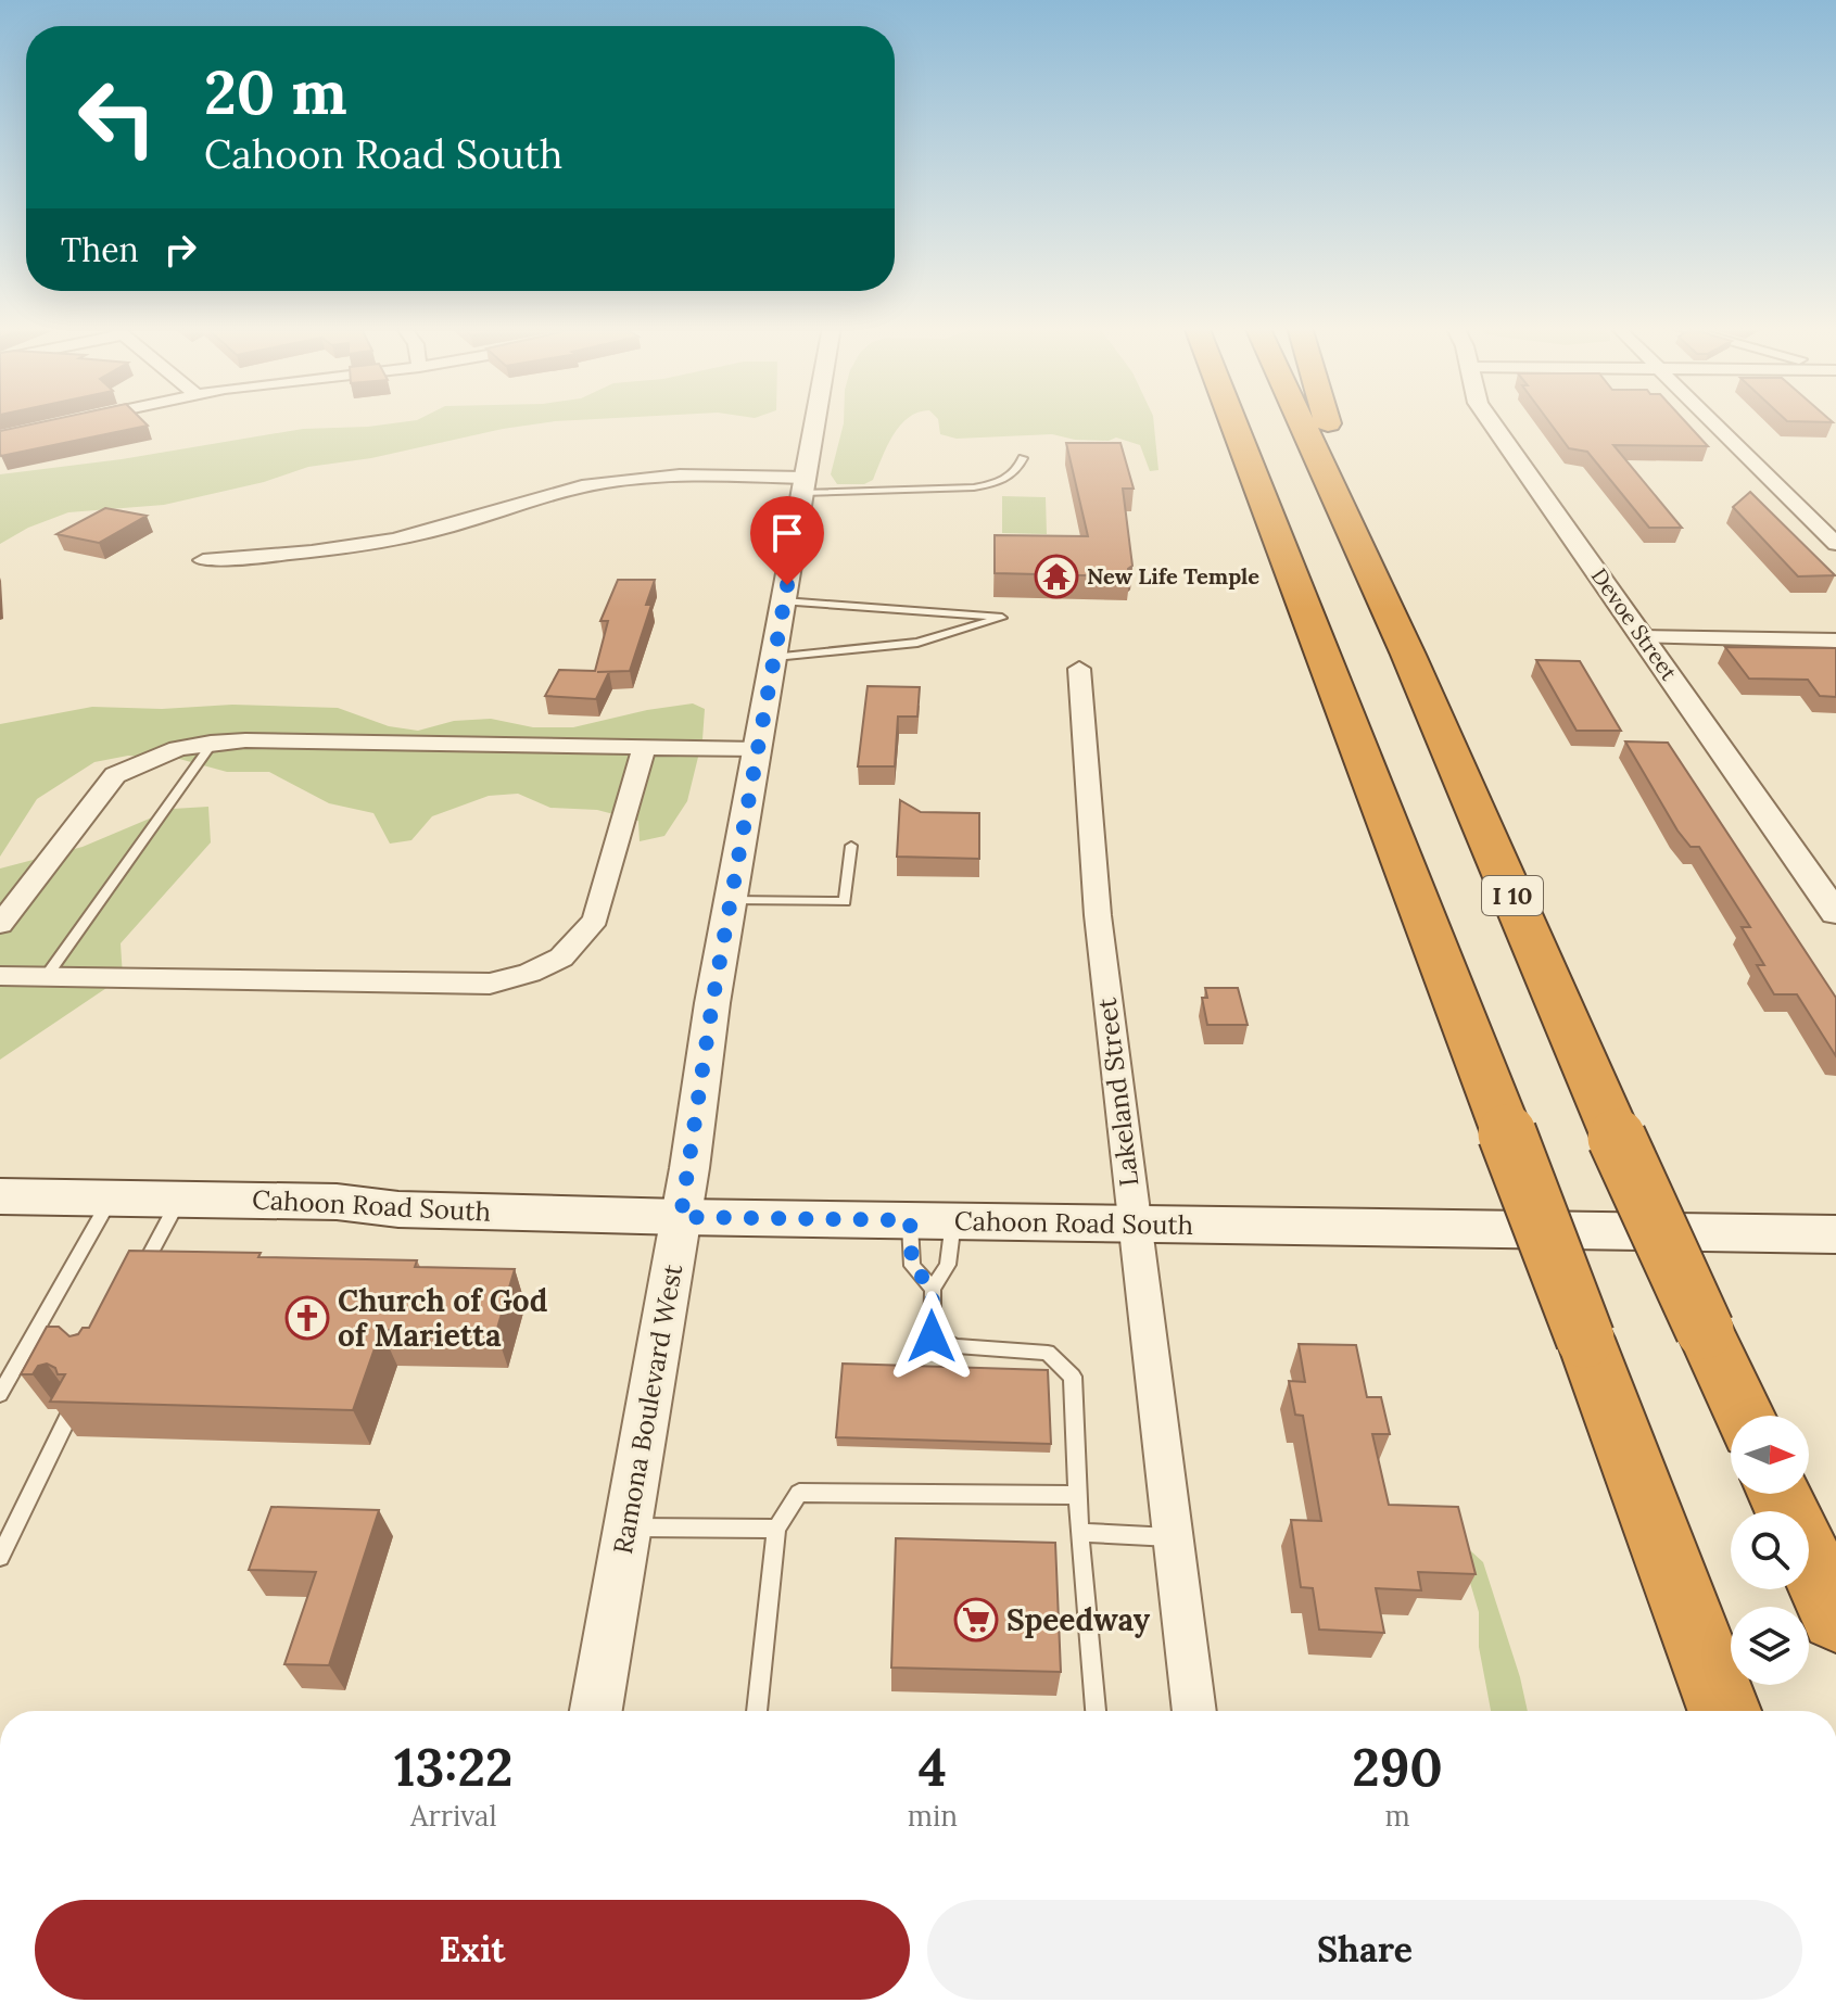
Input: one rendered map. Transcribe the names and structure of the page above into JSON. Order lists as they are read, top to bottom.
{
  "streets": {
    "highway": ["I 10"],
    "main road": ["Cahoon Road South"],
    "street": ["Devoe Street", "Lakeland Street", "Ramona Boulevard West"]
  },
  "crossings": [
    ["Lakeland Street", "Cahoon Road South"],
    ["Cahoon Road South", "Ramona Boulevard West"]
  ],
  "places": {
    "temple": ["New Life Temple"],
    "church": ["Church of God of Marietta"],
    "supermarket": ["Speedway"]
  },
  "north": "right",
  "page": {
    "turn": ["20 m", "Cahoon Road South"],
    "then": "Then",
    "eta": [
      "13:22",
      "Arrival",
      "4",
      "min",
      "290",
      "m"
    ],
    "buttons": ["Exit", "Share"]
  }
}
